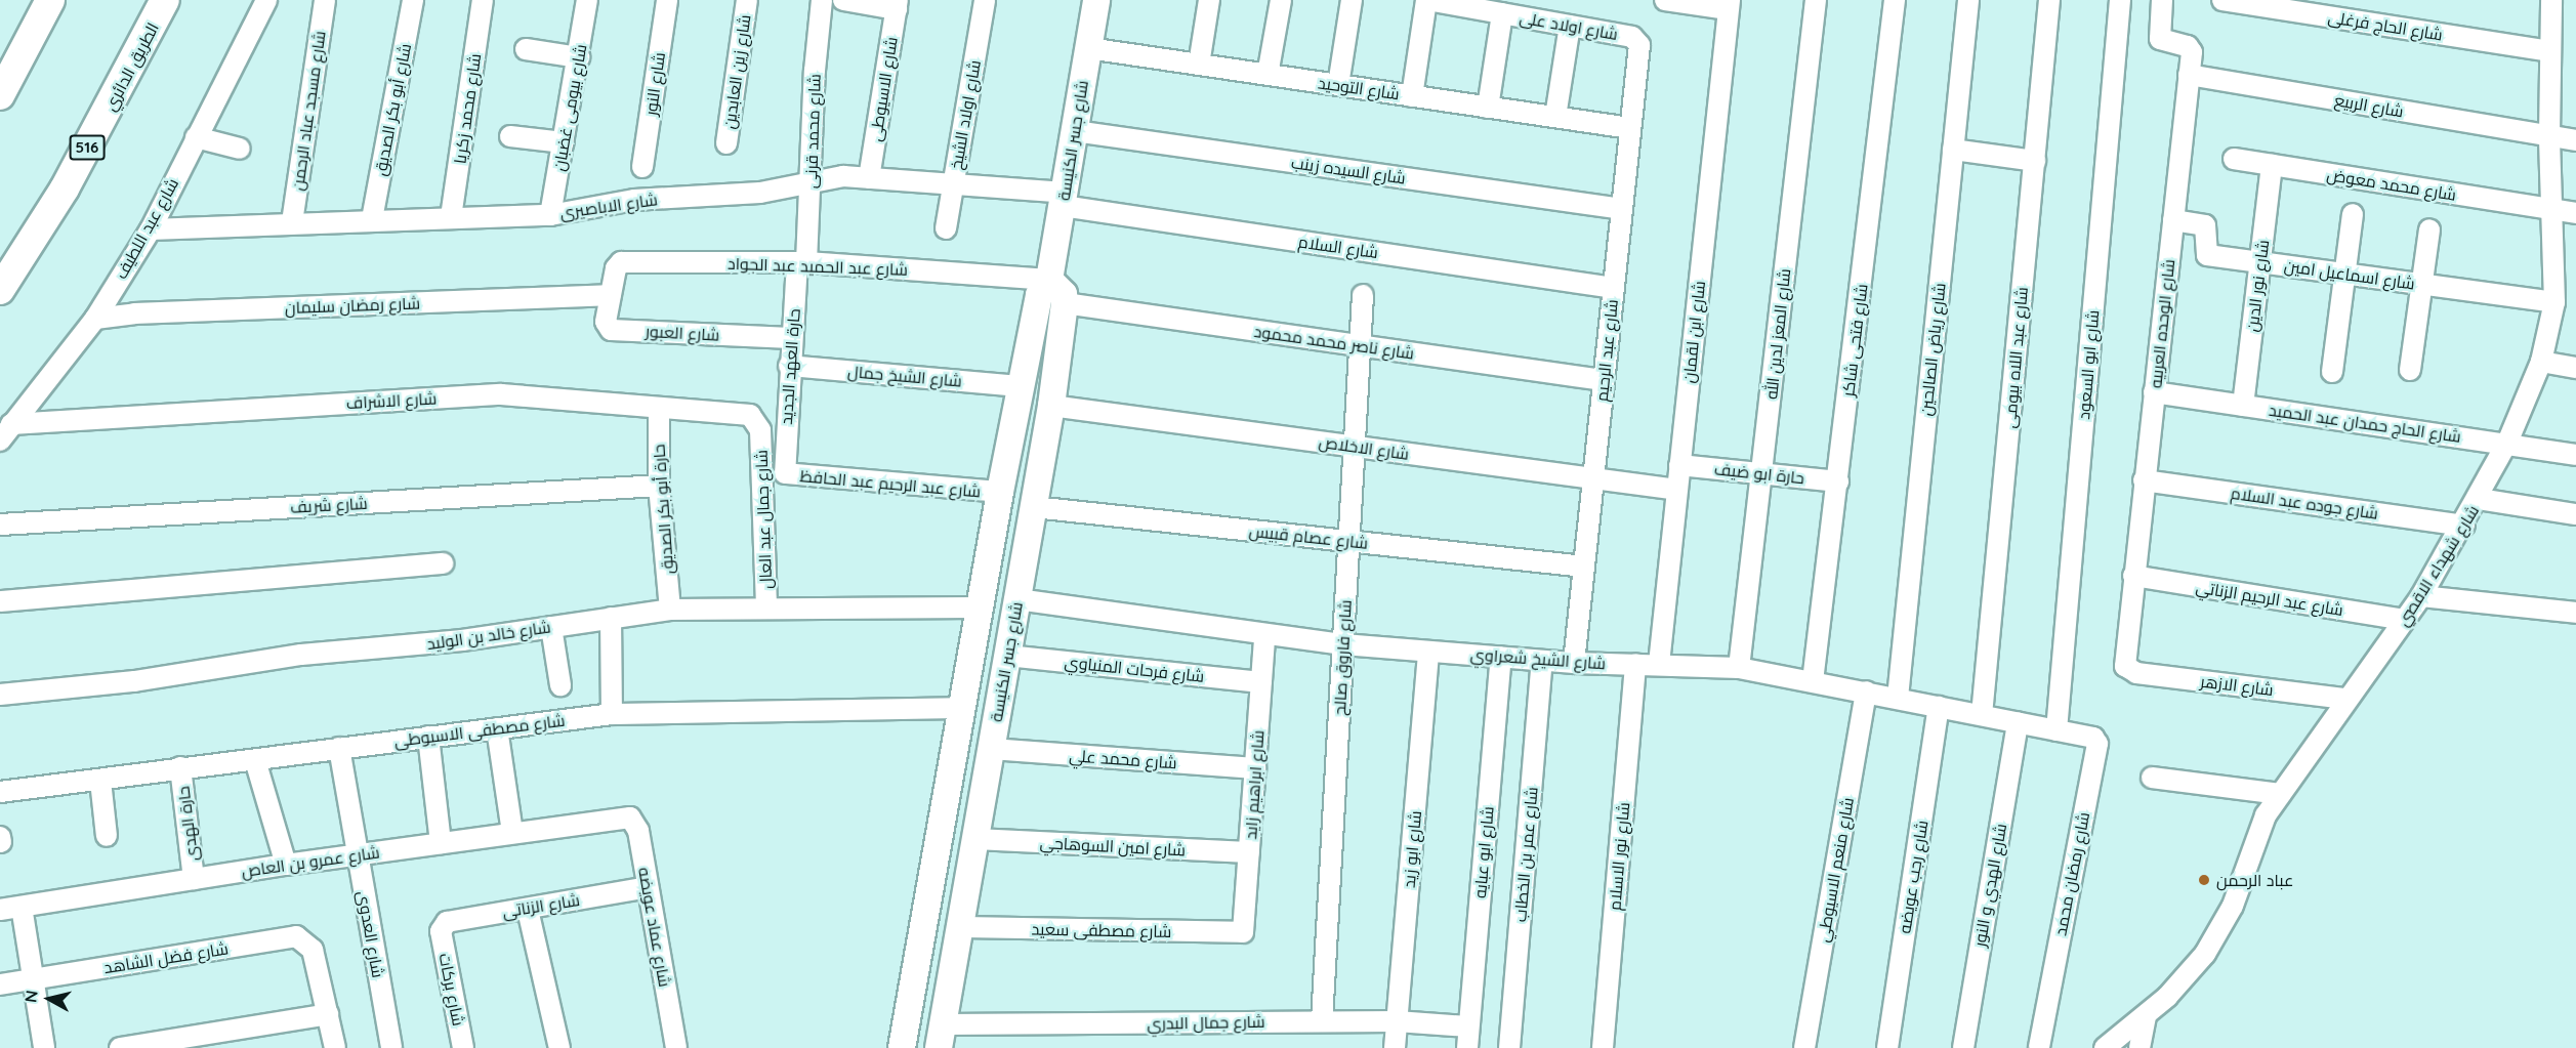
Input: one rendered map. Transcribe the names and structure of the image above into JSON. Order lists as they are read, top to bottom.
{
  "streets": {
    "highway": ["الطريق الدائري", "516"],
    "main road": ["شارع جسر الكنيسة"],
    "street": [
      "شارع اولاد على",
      "شارع الحاج فرغلى",
      "شارع زين العابدين",
      "شارع النور",
      "شارع التوحيد",
      "شارع الاسيوطى",
      "شارع الربيع",
      "شارع بيومى غضبان",
      "شارع محمد زكريا",
      "شارع أبو بكر الصديق",
      "شارع مسجد عباد الرحمن",
      "شارع اولاد الشيخ",
      "شارع محمد قرنى",
      "شارع السيده زينب",
      "شارع محمد معوض",
      "شارع الاباصيرى",
      "شارع عبد اللطيف",
      "شارع السلام",
      "شارع عبد الحميد عبد الجواد",
      "شارع اسماعيل امين",
      "شارع نور الدين",
      "شارع رمضان سليمان",
      "شارع الوحده العربيه",
      "شارع ابن لقمان",
      "شارع العبور",
      "شارع المعز لدين الله",
      "شارع فتحى شاكر",
      "شارع ناصر محمد محمود",
      "شارع رياض الصالحين",
      "شارع عبد الرحيم",
      "شارع عبد اللاه بيومى",
      "شارع ابو السعود",
      "حارة العهد الجديد",
      "شارع الشيخ جمال",
      "شارع الاشراف",
      "شارع الحاج حمدان عبد الحميد",
      "شارع الاخلاص",
      "حارة ابو ضيف",
      "شارع عبد الرحيم عبد الحافظ",
      "شارع جوده عبد السلام",
      "شارع شريف",
      "حارة أبو بكر الصديق",
      "شارع جمال عبد العال",
      "شارع عصام قبيس",
      "شارع شهداء الاقصي",
      "شارع عبد الرحيم الزناتي",
      "شارع خالد بن الوليد",
      "شارع فاروق صالح",
      "شارع الشيخ شعراوي",
      "شارع فرحات المنياوي",
      "شارع الازهر",
      "شارع مصطفى الاسيوطى",
      "شارع محمد علي",
      "شارع ابراهيم زايد",
      "حارة الهدى",
      "شارع امين السوهاجي",
      "شارع ابو زيد",
      "شارع ابو عبايه",
      "شارع عمر بن الخطاب",
      "شارع نور الاسلام",
      "شارع عمرو بن العاص",
      "شارع منعم الاسيوطي",
      "شارع رمضان محمد",
      "شارع رجب عويضه",
      "شارع الهدي و النور",
      "شارع الزناتى",
      "شارع عماد عويضه",
      "شارع مصطفى سعيد",
      "شارع العدوى",
      "شارع فضل الشاهد",
      "شارع بركات",
      "شارع جمال البدري"
    ]
  },
  "crossings": [
    ["شارع اولاد على", "شارع عبد الرحيم"],
    ["شارع الحاج فرغلى", "شارع شهداء الاقصي"],
    ["شارع التوحيد", "شارع جسر الكنيسة"],
    ["شارع التوحيد", "شارع عبد الرحيم"],
    ["شارع الاسيوطى", "شارع الاباصيرى"],
    ["شارع الربيع", "شارع الوحده العربيه"],
    ["شارع الربيع", "شارع شهداء الاقصي"],
    ["شارع بيومى غضبان", "شارع الاباصيرى"],
    ["شارع محمد زكريا", "شارع الاباصيرى"],
    ["شارع أبو بكر الصديق", "شارع الاباصيرى"],
    ["شارع مسجد عباد الرحمن", "شارع الاباصيرى"],
    ["شارع اولاد الشيخ", "شارع الاباصيرى"],
    ["شارع محمد قرنى", "شارع الاباصيرى"],
    ["شارع محمد قرنى", "شارع عبد الحميد عبد الجواد"],
    ["شارع محمد قرنى", "حارة العهد الجديد"],
    ["شارع جسر الكنيسة", "شارع السيده زينب"],
    ["شارع جسر الكنيسة", "شارع الاباصيرى"],
    ["شارع جسر الكنيسة", "شارع السلام"],
    ["شارع جسر الكنيسة", "شارع عبد الحميد عبد الجواد"],
    ["شارع جسر الكنيسة", "شارع ناصر محمد محمود"],
    ["شارع جسر الكنيسة", "شارع الشيخ جمال"],
    ["شارع جسر الكنيسة", "شارع الاخلاص"],
    ["شارع جسر الكنيسة", "شارع عبد الرحيم عبد الحافظ"],
    ["شارع جسر الكنيسة", "شارع عصام قبيس"],
    ["شارع جسر الكنيسة", "شارع خالد بن الوليد"],
    ["شارع جسر الكنيسة", "شارع الشيخ شعراوي"],
    ["شارع جسر الكنيسة", "شارع فرحات المنياوي"],
    ["شارع جسر الكنيسة", "شارع مصطفى الاسيوطى"],
    ["شارع جسر الكنيسة", "شارع محمد علي"],
    ["شارع جسر الكنيسة", "شارع امين السوهاجي"],
    ["شارع جسر الكنيسة", "شارع مصطفى سعيد"],
    ["شارع جسر الكنيسة", "شارع جمال البدري"],
    ["شارع السيده زينب", "شارع عبد الرحيم"],
    ["شارع محمد معوض", "شارع نور الدين"],
    ["شارع محمد معوض", "شارع شهداء الاقصي"],
    ["شارع الاباصيرى", "شارع عبد اللطيف"],
    ["شارع الاباصيرى", "شارع السلام"],
    ["شارع عبد اللطيف", "شارع رمضان سليمان"],
    ["شارع عبد اللطيف", "شارع الاشراف"],
    ["شارع السلام", "شارع عبد الرحيم"],
    ["شارع عبد الحميد عبد الجواد", "شارع رمضان سليمان"],
    ["شارع عبد الحميد عبد الجواد", "شارع العبور"],
    ["شارع عبد الحميد عبد الجواد", "حارة العهد الجديد"],
    ["شارع اسماعيل امين", "شارع نور الدين"],
    ["شارع اسماعيل امين", "شارع الوحده العربيه"],
    ["شارع اسماعيل امين", "شارع شهداء الاقصي"],
    ["شارع نور الدين", "شارع الحاج حمدان عبد الحميد"],
    ["شارع رمضان سليمان", "شارع العبور"],
    ["شارع الوحده العربيه", "شارع الحاج حمدان عبد الحميد"],
    ["شارع الوحده العربيه", "شارع جوده عبد السلام"],
    ["شارع الوحده العربيه", "شارع عبد الرحيم الزناتي"],
    ["شارع الوحده العربيه", "شارع الازهر"],
    ["شارع ابن لقمان", "شارع الاخلاص"],
    ["شارع ابن لقمان", "حارة ابو ضيف"],
    ["شارع ابن لقمان", "شارع الشيخ شعراوي"],
    ["شارع العبور", "حارة العهد الجديد"],
    ["شارع المعز لدين الله", "حارة ابو ضيف"],
    ["شارع المعز لدين الله", "شارع الشيخ شعراوي"],
    ["شارع فتحى شاكر", "حارة ابو ضيف"],
    ["شارع فتحى شاكر", "شارع الشيخ شعراوي"],
    ["شارع ناصر محمد محمود", "شارع عبد الرحيم"],
    ["شارع ناصر محمد محمود", "شارع فاروق صالح"],
    ["شارع رياض الصالحين", "شارع الشيخ شعراوي"],
    ["شارع عبد الرحيم", "شارع الاخلاص"],
    ["شارع عبد الرحيم", "شارع عصام قبيس"],
    ["شارع عبد الرحيم", "شارع الشيخ شعراوي"],
    ["شارع عبد اللاه بيومى", "شارع الشيخ شعراوي"],
    ["شارع ابو السعود", "شارع الشيخ شعراوي"],
    ["شارع ابو السعود", "شارع رمضان محمد"],
    ["حارة العهد الجديد", "شارع الشيخ جمال"],
    ["حارة العهد الجديد", "شارع عبد الرحيم عبد الحافظ"],
    ["شارع الاشراف", "حارة أبو بكر الصديق"],
    ["شارع الاشراف", "شارع جمال عبد العال"],
    ["شارع الحاج حمدان عبد الحميد", "شارع شهداء الاقصي"],
    ["شارع الاخلاص", "شارع فاروق صالح"],
    ["شارع جوده عبد السلام", "شارع شهداء الاقصي"],
    ["شارع شريف", "حارة أبو بكر الصديق"],
    ["حارة أبو بكر الصديق", "شارع خالد بن الوليد"],
    ["شارع جمال عبد العال", "شارع خالد بن الوليد"],
    ["شارع عصام قبيس", "شارع فاروق صالح"],
    ["شارع شهداء الاقصي", "شارع عبد الرحيم الزناتي"],
    ["شارع شهداء الاقصي", "شارع الازهر"],
    ["شارع فاروق صالح", "شارع الشيخ شعراوي"],
    ["شارع فاروق صالح", "شارع جمال البدري"],
    ["شارع الشيخ شعراوي", "شارع ابراهيم زايد"],
    ["شارع الشيخ شعراوي", "شارع ابو زيد"],
    ["شارع الشيخ شعراوي", "شارع ابو عبايه"],
    ["شارع الشيخ شعراوي", "شارع عمر بن الخطاب"],
    ["شارع الشيخ شعراوي", "شارع نور الاسلام"],
    ["شارع الشيخ شعراوي", "شارع منعم الاسيوطي"],
    ["شارع الشيخ شعراوي", "شارع رمضان محمد"],
    ["شارع الشيخ شعراوي", "شارع رجب عويضه"],
    ["شارع الشيخ شعراوي", "شارع الهدي و النور"],
    ["شارع فرحات المنياوي", "شارع ابراهيم زايد"],
    ["شارع مصطفى الاسيوطى", "حارة الهدى"],
    ["شارع مصطفى الاسيوطى", "شارع العدوى"],
    ["شارع محمد علي", "شارع ابراهيم زايد"],
    ["شارع ابراهيم زايد", "شارع امين السوهاجي"],
    ["شارع ابراهيم زايد", "شارع مصطفى سعيد"],
    ["حارة الهدى", "شارع عمرو بن العاص"],
    ["شارع ابو زيد", "شارع جمال البدري"],
    ["شارع ابو عبايه", "شارع جمال البدري"],
    ["شارع عمرو بن العاص", "شارع عماد عويضه"],
    ["شارع عمرو بن العاص", "شارع العدوى"],
    ["شارع الزناتى", "شارع عماد عويضه"],
    ["شارع الزناتى", "شارع بركات"]
  ],
  "places": ["عباد الرحمن"],
  "north": "left"
}
